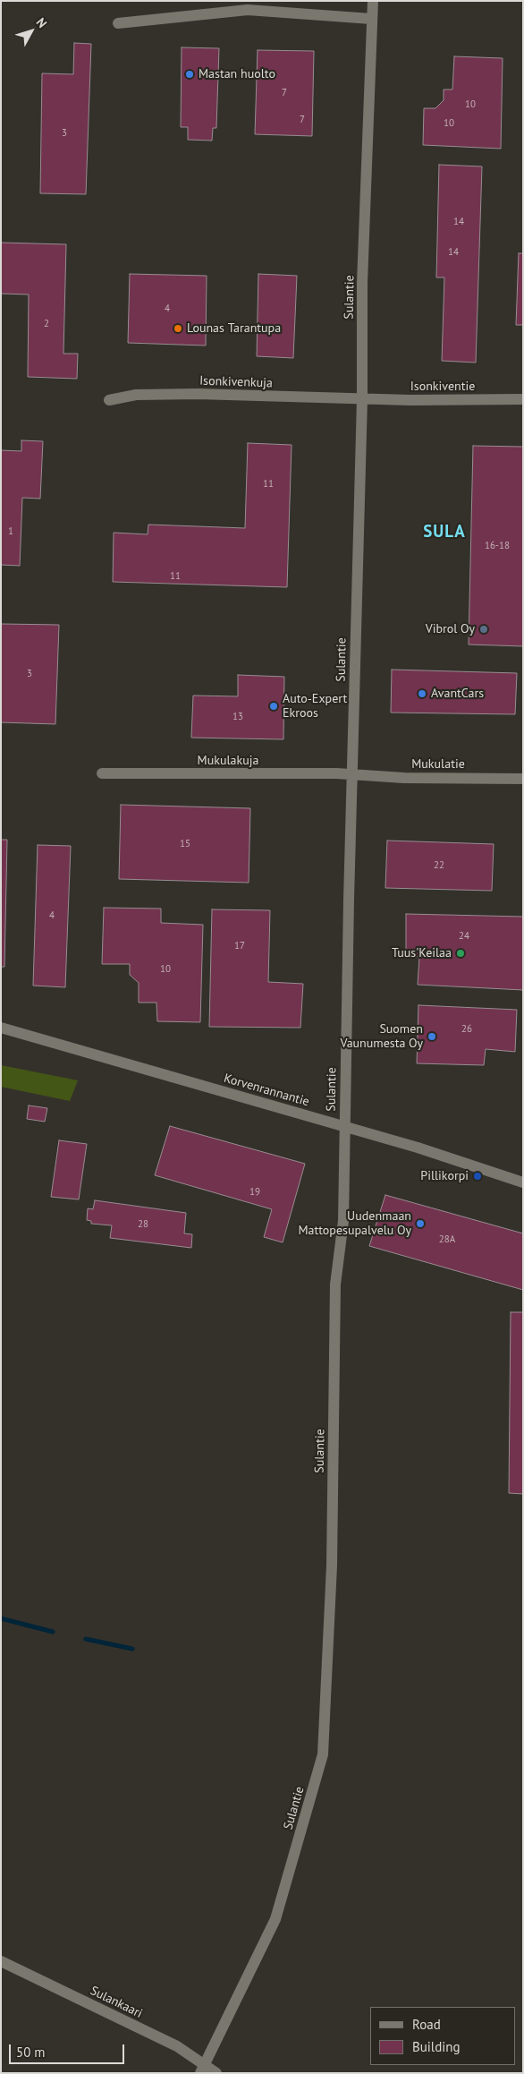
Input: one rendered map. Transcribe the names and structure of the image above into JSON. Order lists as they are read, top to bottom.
{
  "streets": {
    "street": [
      "Sulantie",
      "Isonkivenkuja",
      "Isonkiventie",
      "Mukulakuja",
      "Mukulatie",
      "Korvenrannantie",
      "Sulankaari"
    ]
  },
  "crossings": [
    ["Sulantie", "Isonkivenkuja"],
    ["Sulantie", "Isonkiventie"],
    ["Sulantie", "Mukulakuja"],
    ["Sulantie", "Mukulatie"],
    ["Sulantie", "Korvenrannantie"],
    ["Sulantie", "Sulankaari"],
    ["Isonkivenkuja", "Isonkiventie"],
    ["Mukulakuja", "Mukulatie"]
  ],
  "districts": ["SULA"],
  "places": [
    "Mastan huolto",
    "Lounas Tarantupa",
    "Vibrol Oy",
    "AvantCars",
    "Auto-Expert Ekroos",
    "Tuus'Keilaa",
    "Suomen Vaunumesta Oy",
    "Pillikorpi",
    "Uudenmaan Mattopesupalvelu Oy"
  ],
  "house_numbers": [
    "7",
    "10",
    "7",
    "10",
    "3",
    "14",
    "14",
    "4",
    "2",
    "11",
    "1",
    "16-18",
    "11",
    "3",
    "13",
    "15",
    "22",
    "4",
    "24",
    "17",
    "10",
    "26",
    "19",
    "28",
    "28A"
  ],
  "legend": ["Road", "Building"],
  "scale_bar": "50 m",
  "north": "top right"
}
